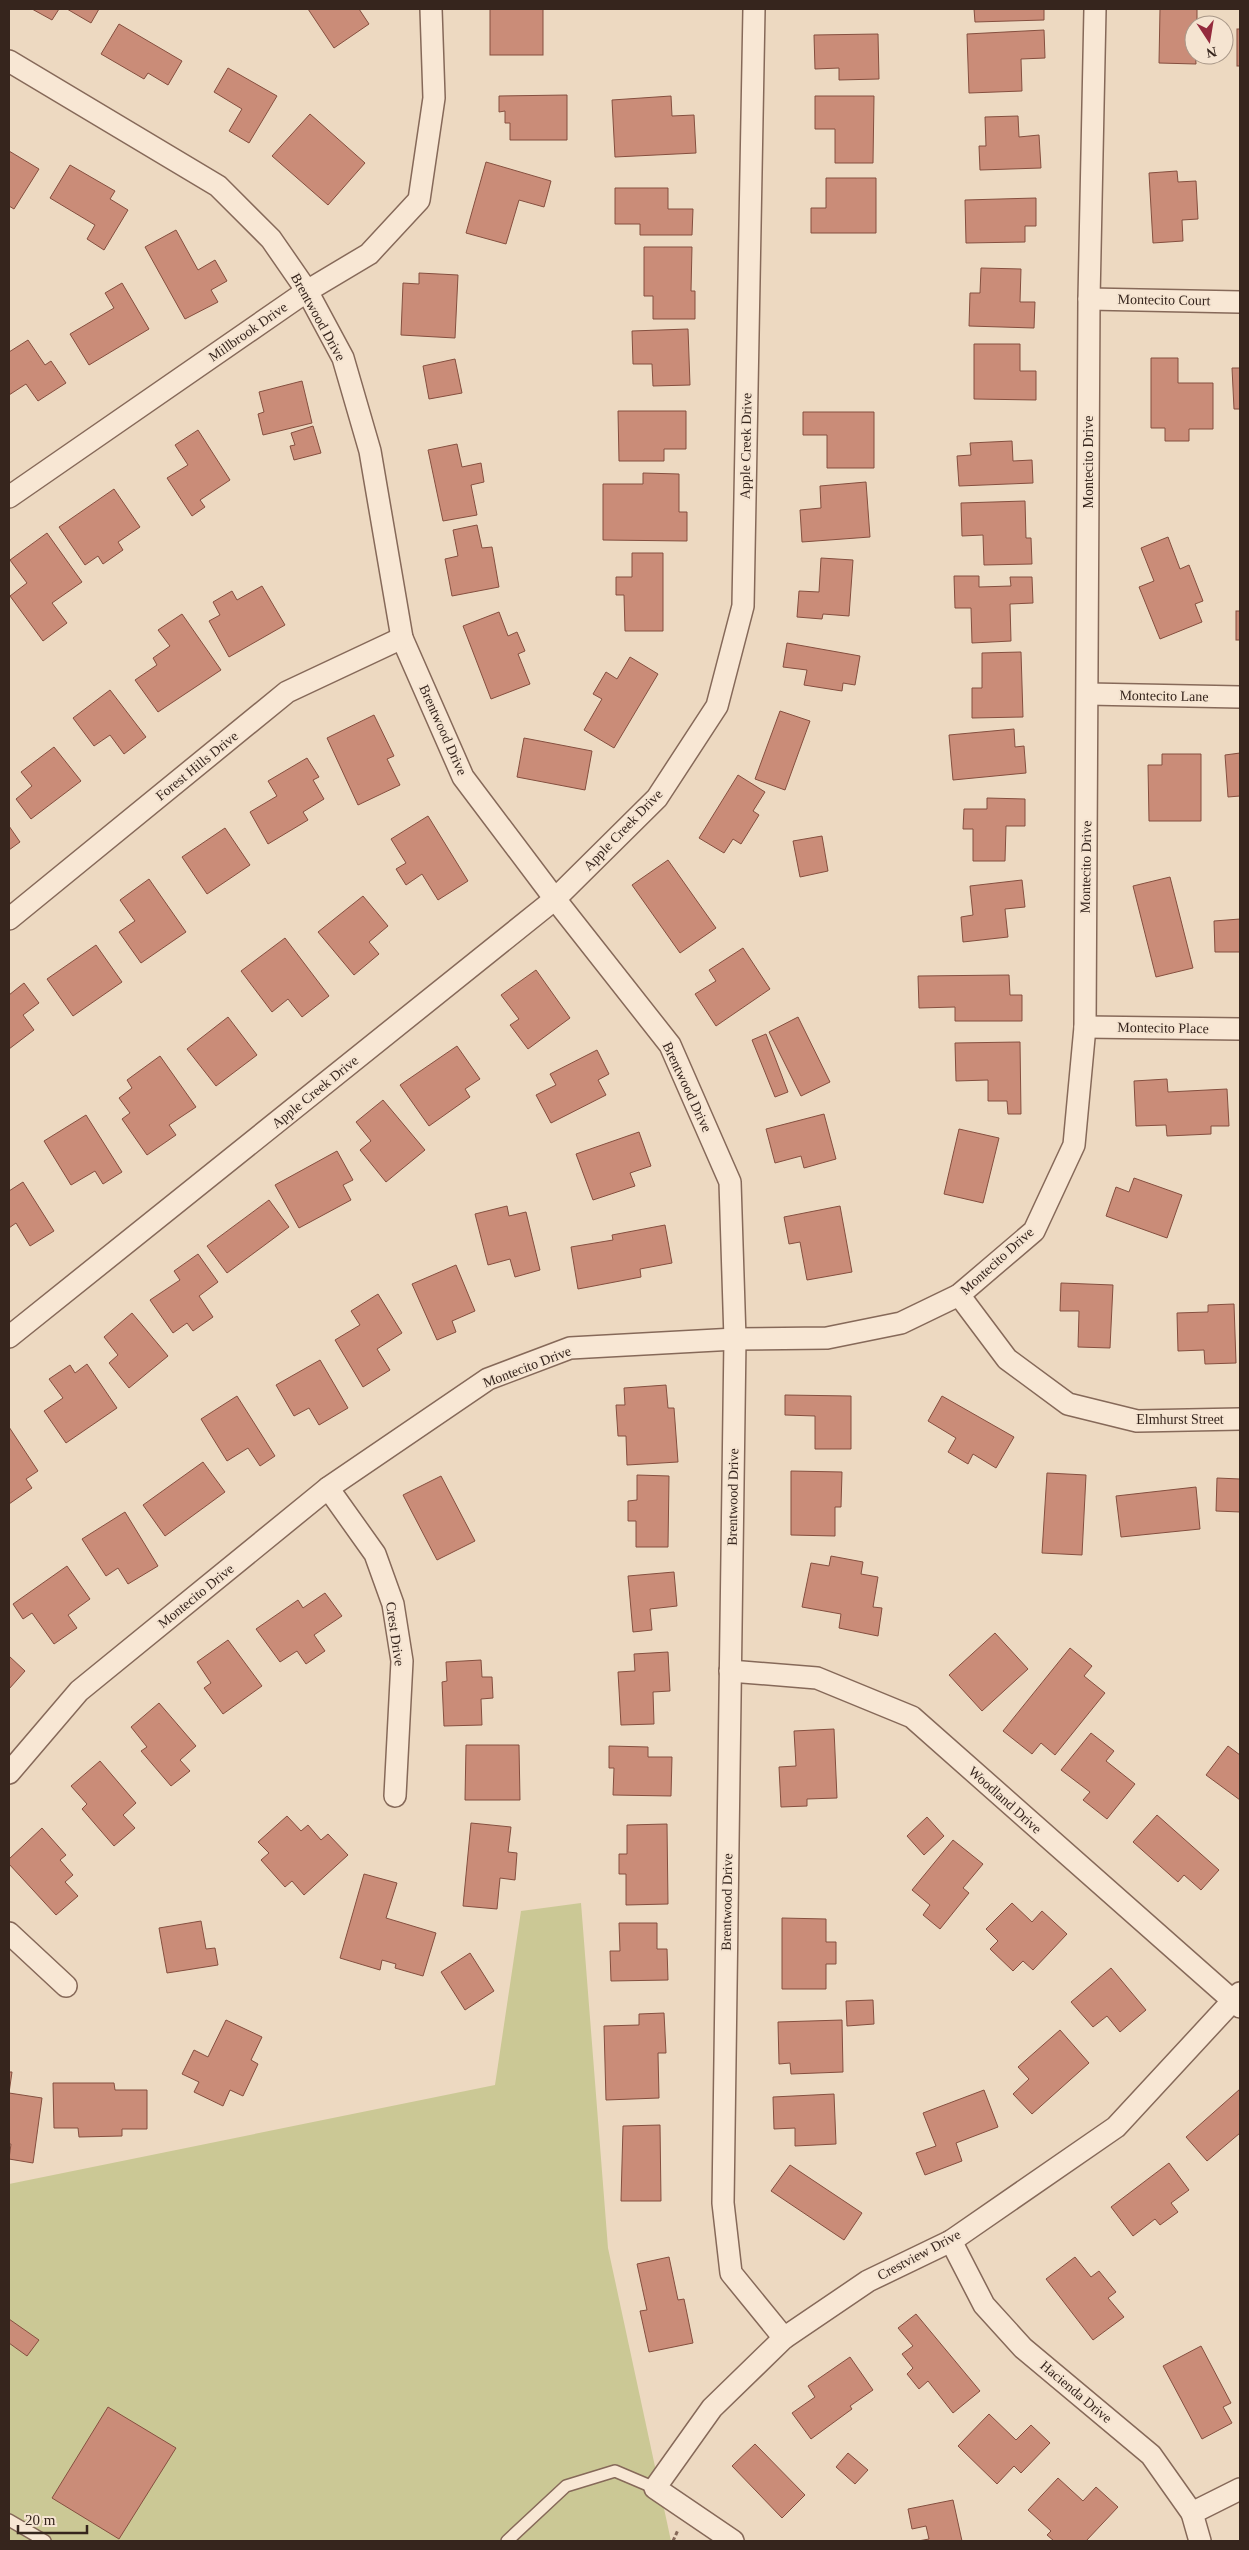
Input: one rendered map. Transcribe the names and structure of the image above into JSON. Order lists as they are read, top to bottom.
{
  "streets": {
    "street": [
      "Montecito Court",
      "Brentwood Drive",
      "Millbrook Drive",
      "Apple Creek Drive",
      "Montecito Drive",
      "Montecito Lane",
      "Forest Hills Drive",
      "Montecito Place",
      "Elmhurst Street",
      "Crest Drive",
      "Woodland Drive",
      "Crestview Drive",
      "Hacienda Drive"
    ]
  },
  "crossings": [
    ["Montecito Court", "Montecito Drive"],
    ["Brentwood Drive", "Millbrook Drive"],
    ["Brentwood Drive", "Apple Creek Drive"],
    ["Brentwood Drive", "Montecito Drive"],
    ["Brentwood Drive", "Forest Hills Drive"],
    ["Brentwood Drive", "Woodland Drive"],
    ["Brentwood Drive", "Crestview Drive"],
    ["Montecito Drive", "Montecito Lane"],
    ["Montecito Drive", "Montecito Place"],
    ["Montecito Drive", "Elmhurst Street"],
    ["Montecito Drive", "Crest Drive"],
    ["Woodland Drive", "Crestview Drive"],
    ["Crestview Drive", "Hacienda Drive"]
  ],
  "scale_bar": "20 m",
  "north": "bottom"
}
